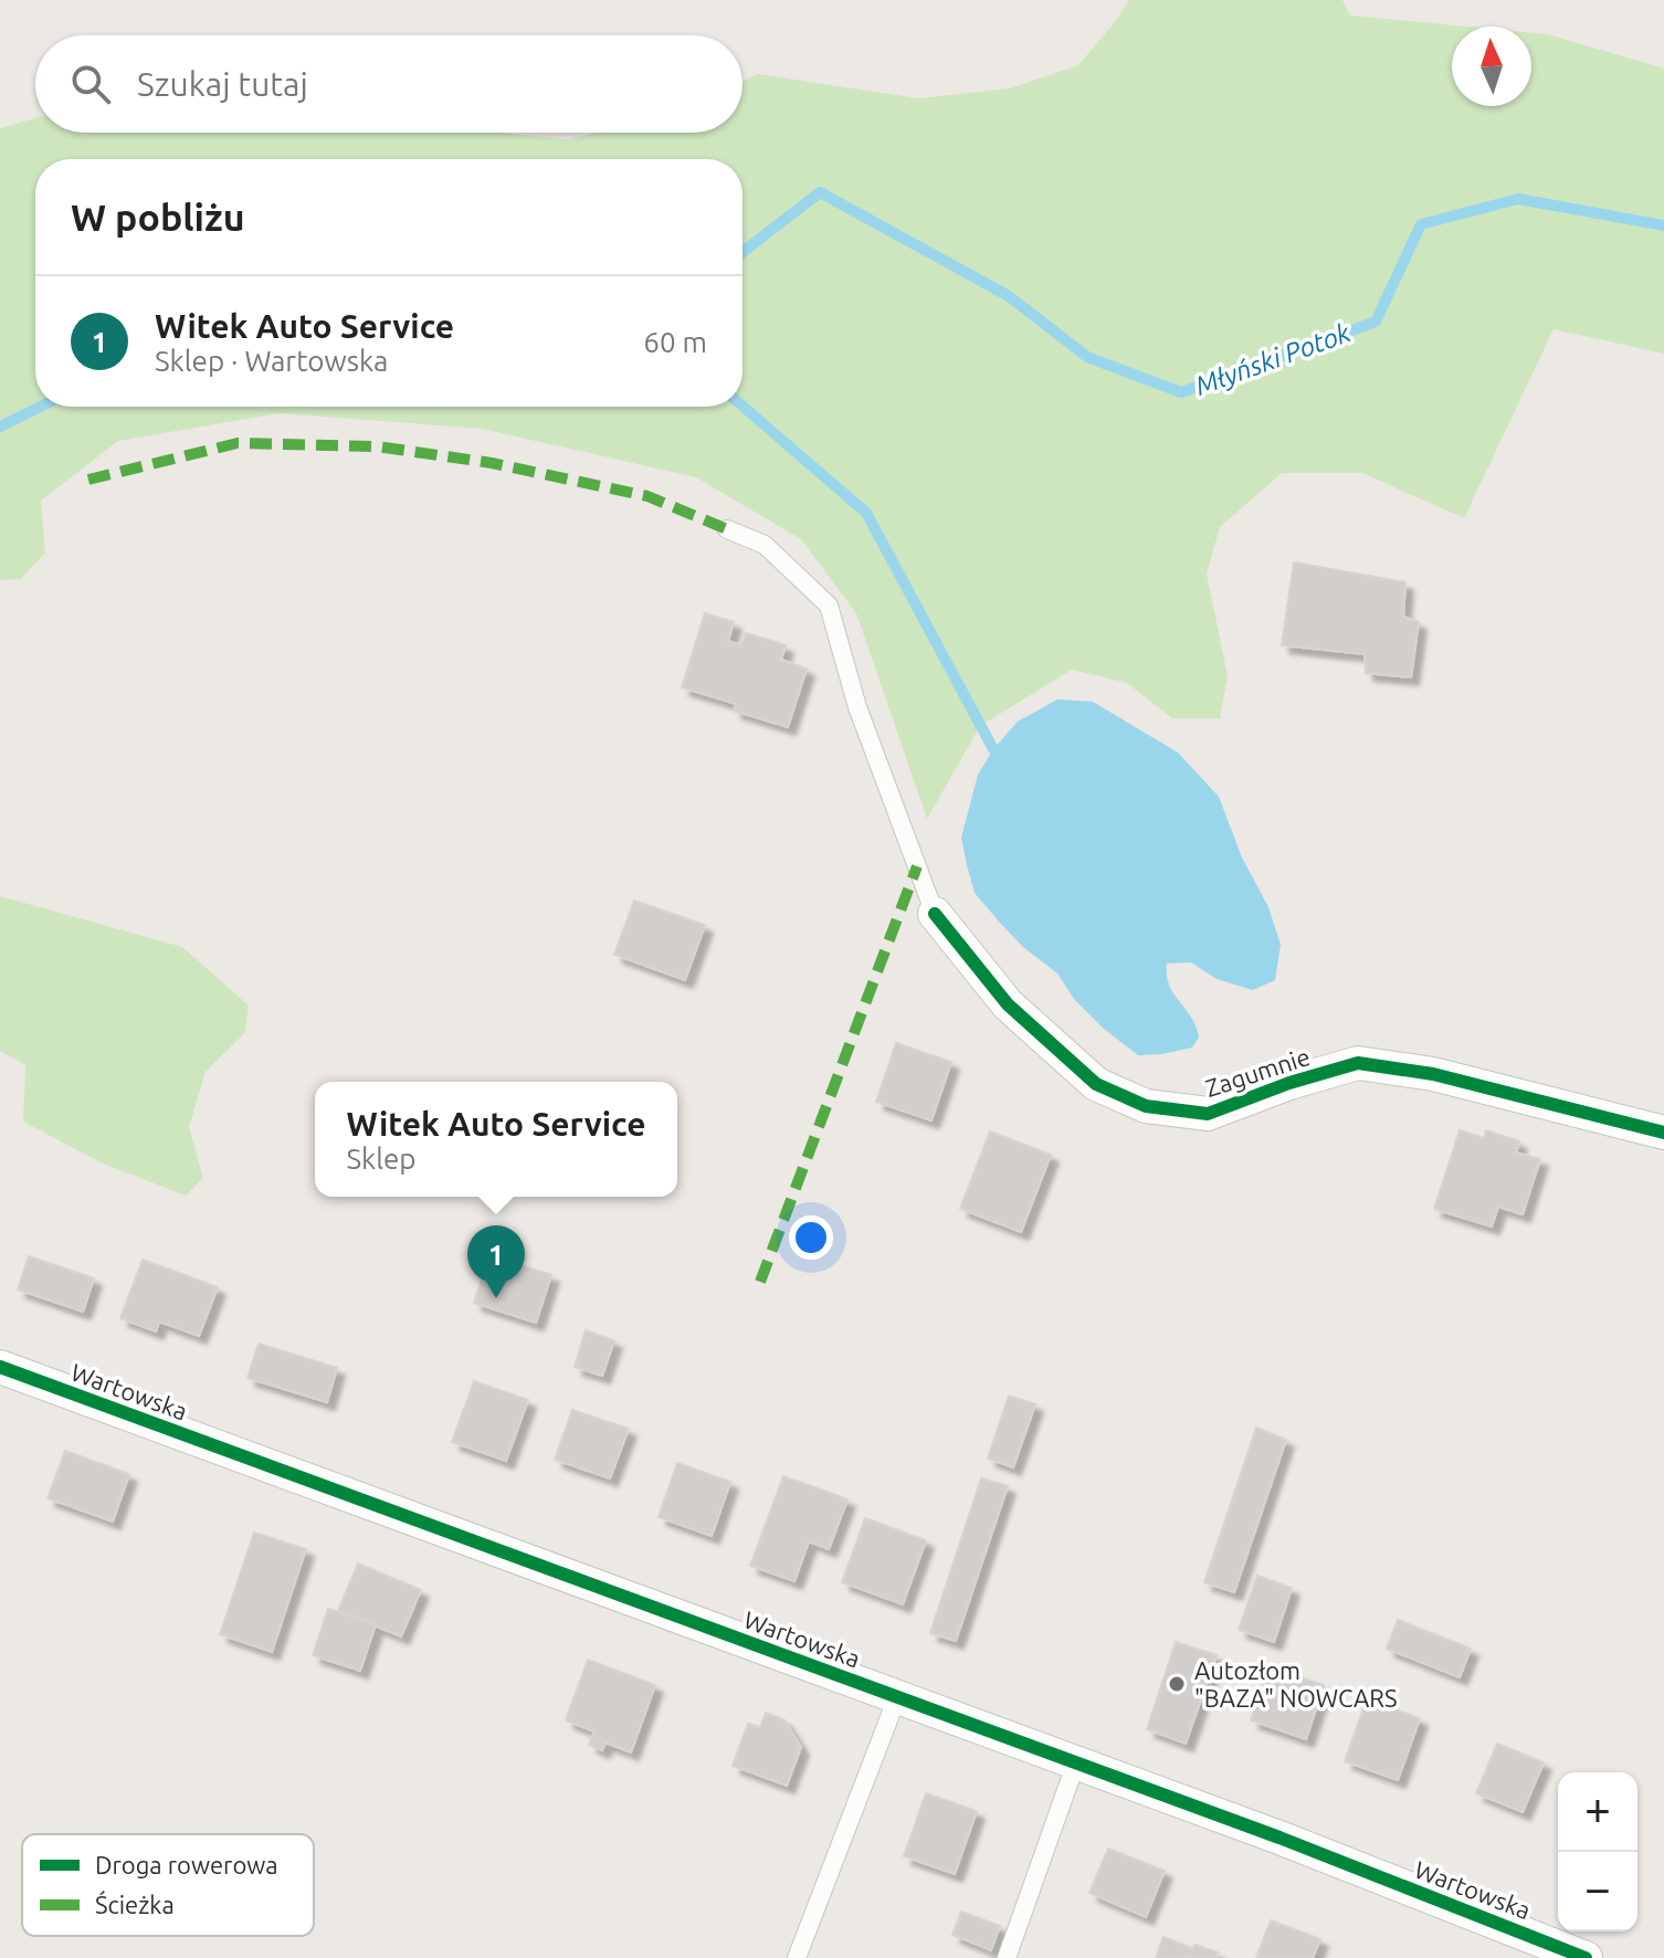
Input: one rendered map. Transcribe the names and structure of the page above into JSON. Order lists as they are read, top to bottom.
{
  "streets": {
    "street": ["Zagumnie", "Wartowska"]
  },
  "water": ["Młyński Potok"],
  "places": ["Autozłom \"BAZA\" NOWCARS"],
  "legend": ["Droga rowerowa", "Ścieżka"],
  "north": "top",
  "page": {
    "search": "Szukaj tutaj",
    "heading": "W pobliżu",
    "list": [
      {
        "mark": "1",
        "name": "Witek Auto Service",
        "note": "Sklep · Wartowska",
        "value": "60 m"
      }
    ],
    "popup": ["Witek Auto Service", "Sklep"],
    "pins": "1",
    "map_buttons": ["+", "−"]
  }
}
